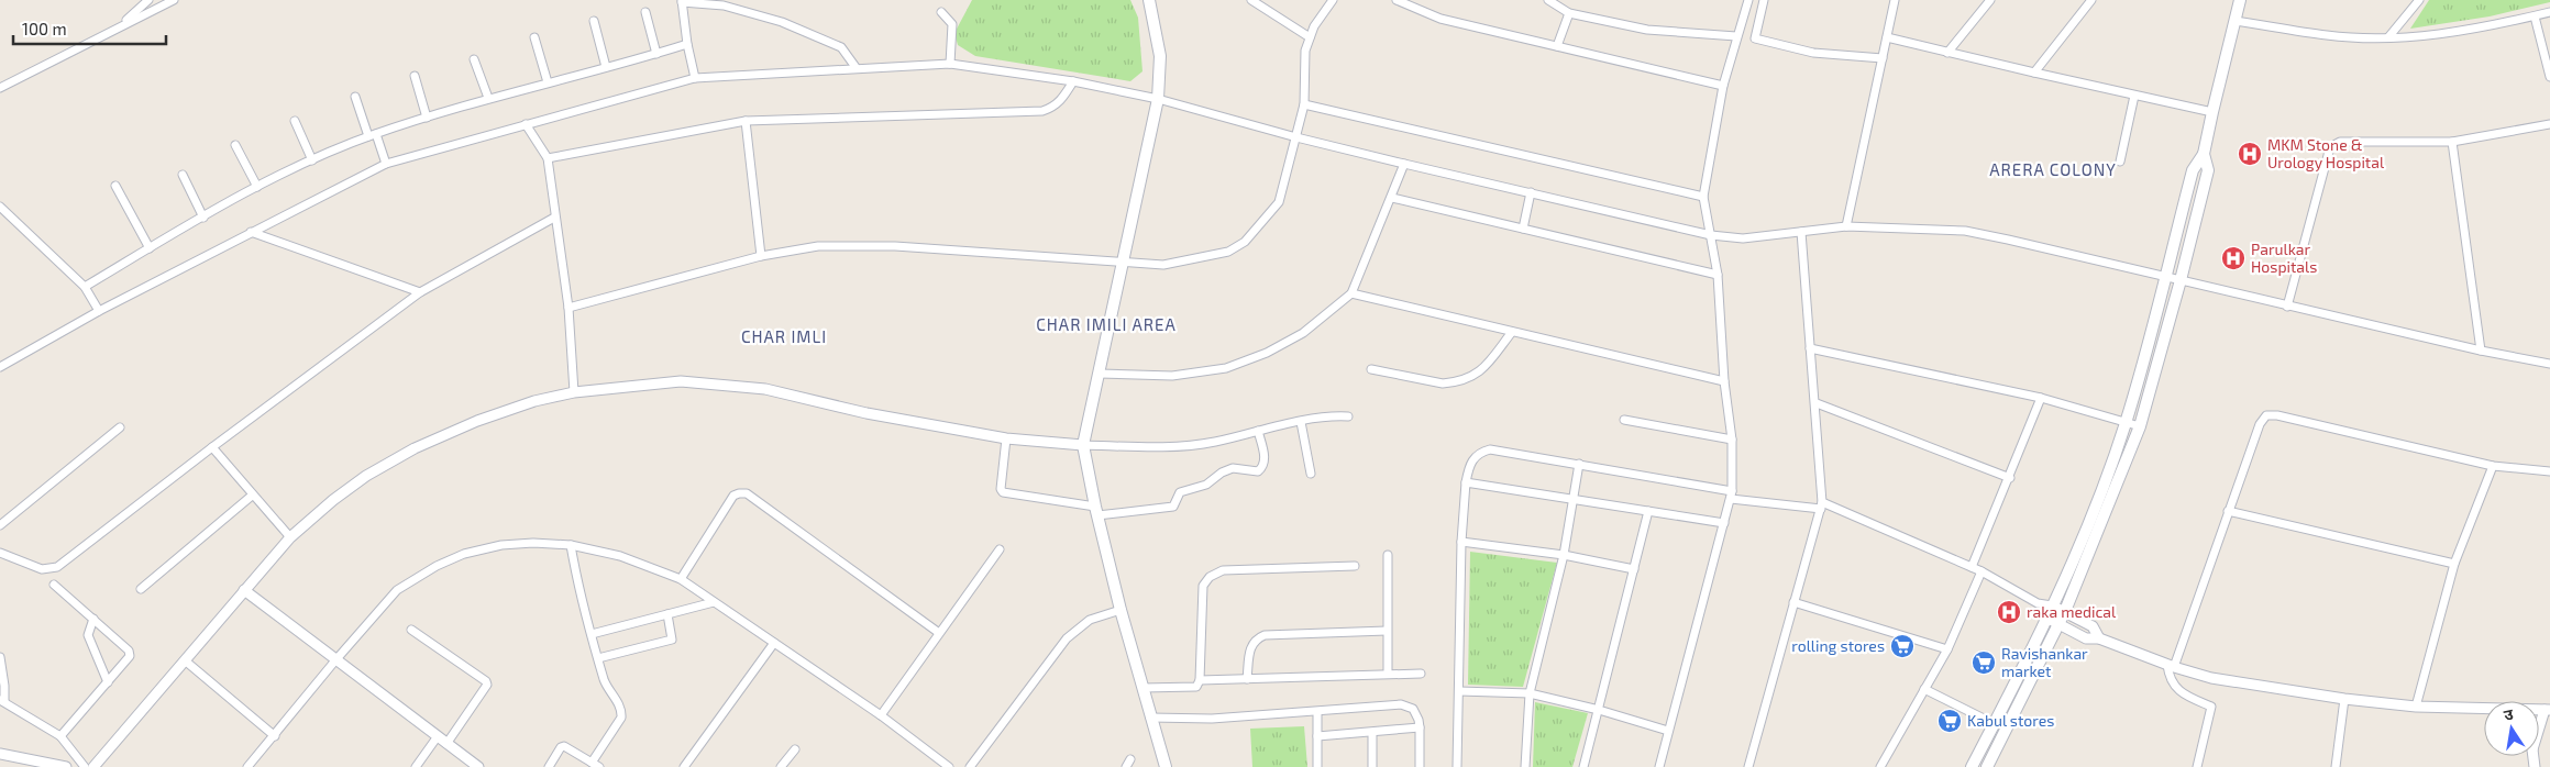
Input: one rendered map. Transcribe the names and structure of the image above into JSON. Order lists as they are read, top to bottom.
{
  "districts": ["ARERA COLONY", "CHAR IMILI AREA", "CHAR IMLI"],
  "places": {
    "hospital": ["MKM Stone & Urology Hospital", "Parulkar Hospitals", "raka medical"],
    "supermarket": ["rolling stores", "Ravishankar market", "Kabul stores"]
  },
  "scale_bar": "100 m",
  "north": "top"
}
